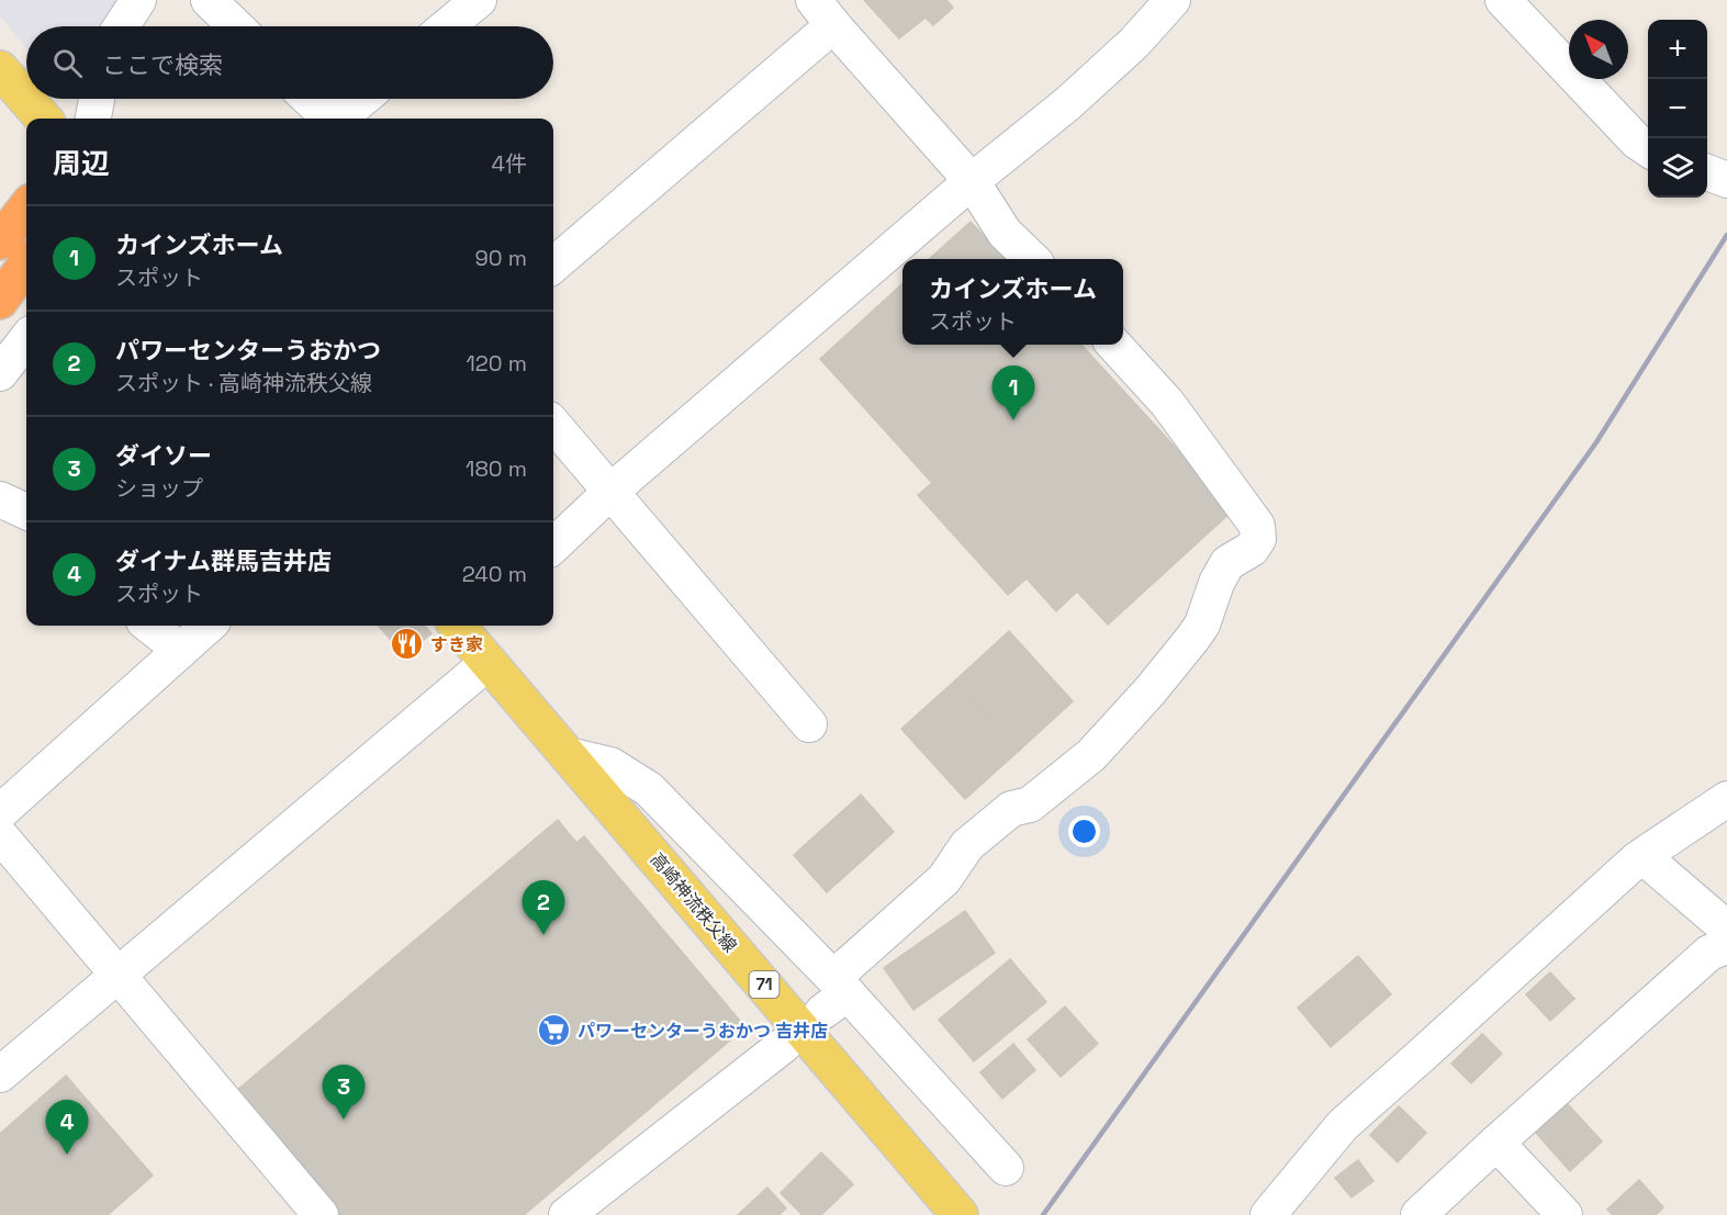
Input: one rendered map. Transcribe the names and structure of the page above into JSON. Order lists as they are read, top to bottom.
{
  "streets": {
    "main road": ["高崎神流秩父線", "71"]
  },
  "places": {
    "restaurant": ["すき家"],
    "supermarket": ["パワーセンターうおかつ 吉井店"]
  },
  "north": "top left",
  "page": {
    "map_buttons": ["+", "−"],
    "search": "ここで検索",
    "heading": ["周辺", "4件"],
    "list": [
      {
        "mark": "1",
        "name": "カインズホーム",
        "note": "スポット",
        "value": "90 m"
      },
      {
        "mark": "2",
        "name": "パワーセンターうおかつ",
        "note": "スポット · 高崎神流秩父線",
        "value": "120 m"
      },
      {
        "mark": "3",
        "name": "ダイソー",
        "note": "ショップ",
        "value": "180 m"
      },
      {
        "mark": "4",
        "name": "ダイナム群馬吉井店",
        "note": "スポット",
        "value": "240 m"
      }
    ],
    "popup": ["カインズホーム", "スポット"],
    "pins": [
      "1",
      "2",
      "3",
      "4"
    ]
  }
}
